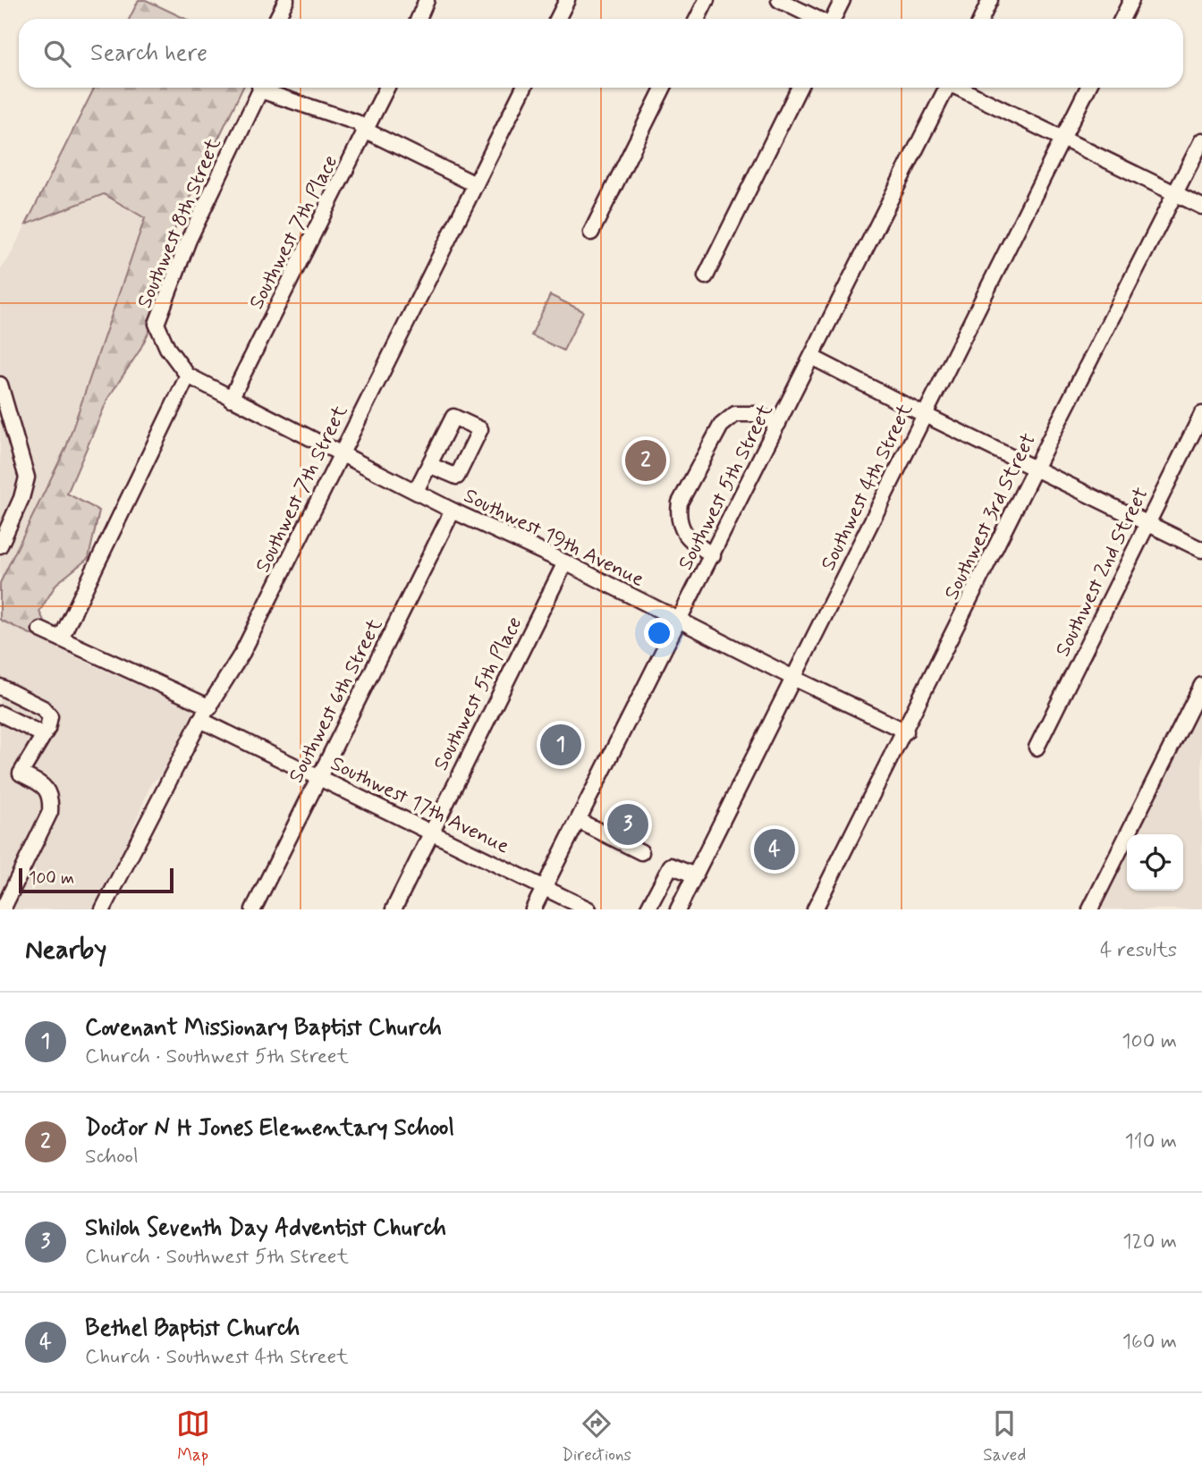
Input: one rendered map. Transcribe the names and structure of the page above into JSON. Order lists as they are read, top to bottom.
{
  "streets": {
    "street": [
      "Southwest 8th Street",
      "Southwest 7th Place",
      "Southwest 5th Street",
      "Southwest 4th Street",
      "Southwest 7th Street",
      "Southwest 3rd Street",
      "Southwest 19th Avenue",
      "Southwest 2nd Street",
      "Southwest 5th Place",
      "Southwest 6th Street",
      "Southwest 17th Avenue"
    ]
  },
  "crossings": [
    ["Southwest 8th Street", "Southwest 19th Avenue"],
    ["Southwest 7th Place", "Southwest 19th Avenue"],
    ["Southwest 5th Street", "Southwest 19th Avenue"],
    ["Southwest 5th Street", "Southwest 17th Avenue"],
    ["Southwest 4th Street", "Southwest 19th Avenue"],
    ["Southwest 7th Street", "Southwest 19th Avenue"],
    ["Southwest 7th Street", "Southwest 17th Avenue"],
    ["Southwest 3rd Street", "Southwest 19th Avenue"],
    ["Southwest 19th Avenue", "Southwest 5th Place"],
    ["Southwest 19th Avenue", "Southwest 6th Street"],
    ["Southwest 5th Place", "Southwest 17th Avenue"],
    ["Southwest 6th Street", "Southwest 17th Avenue"]
  ],
  "scale_bar": "100 m",
  "page": {
    "search": "Search here",
    "pins": [
      "2",
      "1",
      "3",
      "4"
    ],
    "scale": "100 m",
    "heading": ["Nearby", "4 results"],
    "list": [
      {
        "mark": "1",
        "name": "Covenant Missionary Baptist Church",
        "note": "Church · Southwest 5th Street",
        "value": "100 m"
      },
      {
        "mark": "2",
        "name": "Doctor N H Jones Elementary School",
        "note": "School",
        "value": "110 m"
      },
      {
        "mark": "3",
        "name": "Shiloh Seventh Day Adventist Church",
        "note": "Church · Southwest 5th Street",
        "value": "120 m"
      },
      {
        "mark": "4",
        "name": "Bethel Baptist Church",
        "note": "Church · Southwest 4th Street",
        "value": "160 m"
      }
    ],
    "nav": ["Map", "Directions", "Saved"]
  }
}
